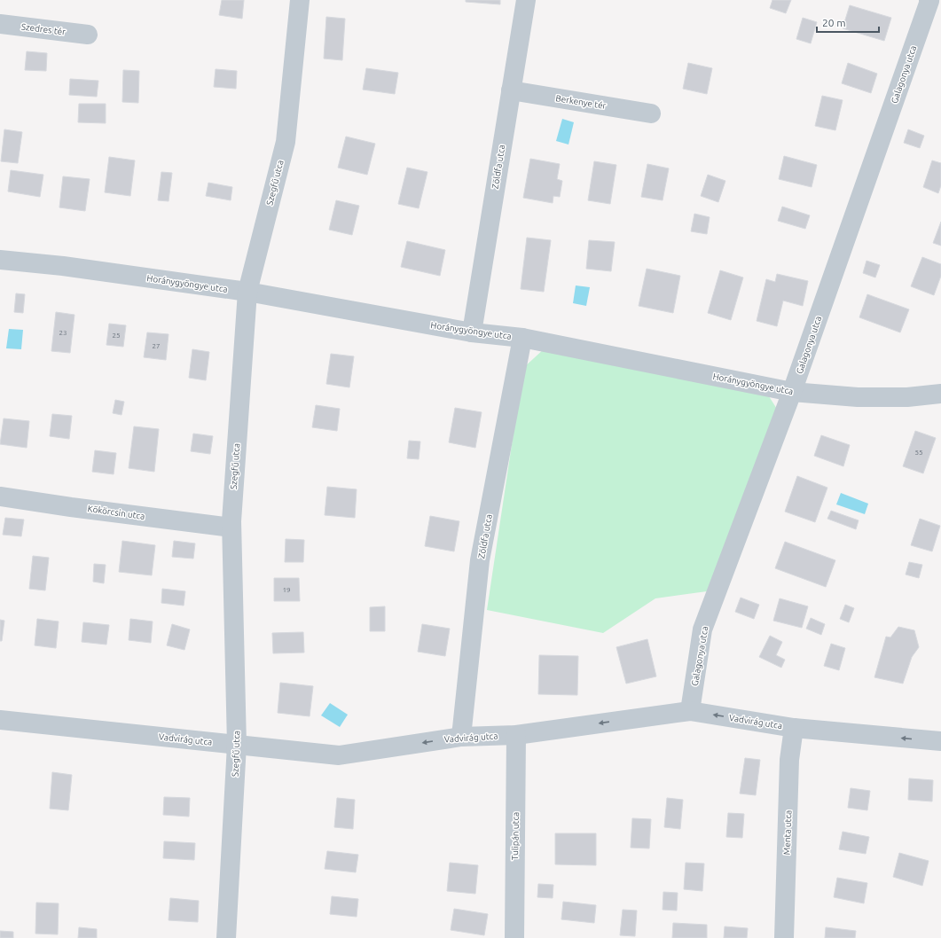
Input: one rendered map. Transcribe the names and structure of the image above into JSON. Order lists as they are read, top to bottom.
{
  "streets": {
    "street": [
      "Szedres tér",
      "Galagonya utca",
      "Berkenye tér",
      "Zöldfa utca",
      "Szegfű utca",
      "Horánygyöngye utca",
      "Kökörcsin utca",
      "Vadvirág utca",
      "Menta utca",
      "Tulipán utca"
    ]
  },
  "crossings": [
    ["Galagonya utca", "Horánygyöngye utca"],
    ["Galagonya utca", "Vadvirág utca"],
    ["Berkenye tér", "Zöldfa utca"],
    ["Zöldfa utca", "Horánygyöngye utca"],
    ["Zöldfa utca", "Vadvirág utca"],
    ["Szegfű utca", "Horánygyöngye utca"],
    ["Szegfű utca", "Kökörcsin utca"],
    ["Szegfű utca", "Vadvirág utca"],
    ["Vadvirág utca", "Menta utca"],
    ["Vadvirág utca", "Tulipán utca"]
  ],
  "one_way": ["Vadvirág utca"],
  "house_numbers": [
    "23",
    "25",
    "27",
    "55",
    "19"
  ],
  "scale_bar": "20 m"
}
